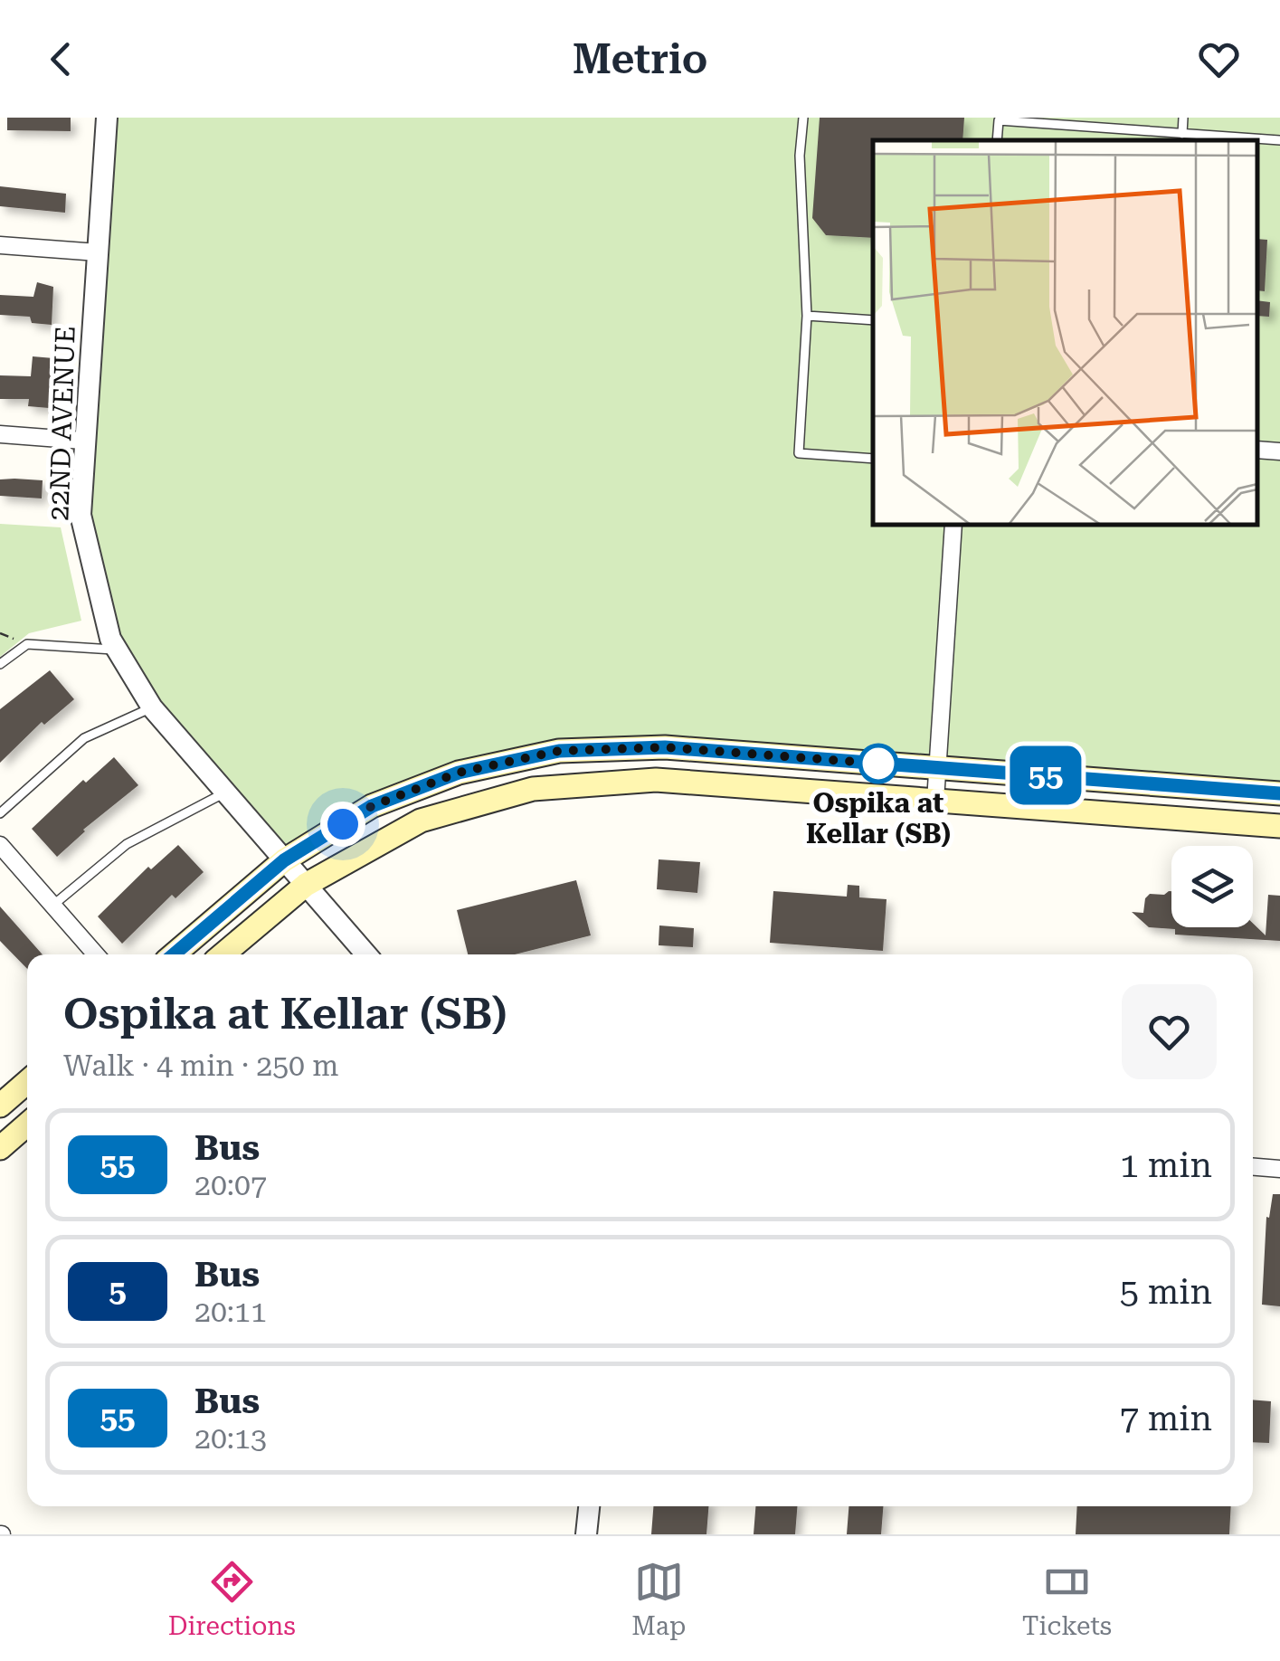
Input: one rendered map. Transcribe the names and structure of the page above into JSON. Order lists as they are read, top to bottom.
{
  "streets": {
    "street": ["22ND AVENUE"]
  },
  "places": ["Ospika at Kellar (SB)"],
  "lines": ["bus line 55"],
  "page": {
    "header": "Metrio",
    "on_map": "55",
    "heading": ["Ospika at Kellar (SB)", "Walk · 4 min · 250 m"],
    "list": [
      {
        "mark": "55",
        "name": "Bus",
        "note": "20:07",
        "value": "1 min"
      },
      {
        "mark": "5",
        "name": "Bus",
        "note": "20:11",
        "value": "5 min"
      },
      {
        "mark": "55",
        "name": "Bus",
        "note": "20:13",
        "value": "7 min"
      }
    ],
    "tabs": ["Directions", "Map", "Tickets"]
  }
}
